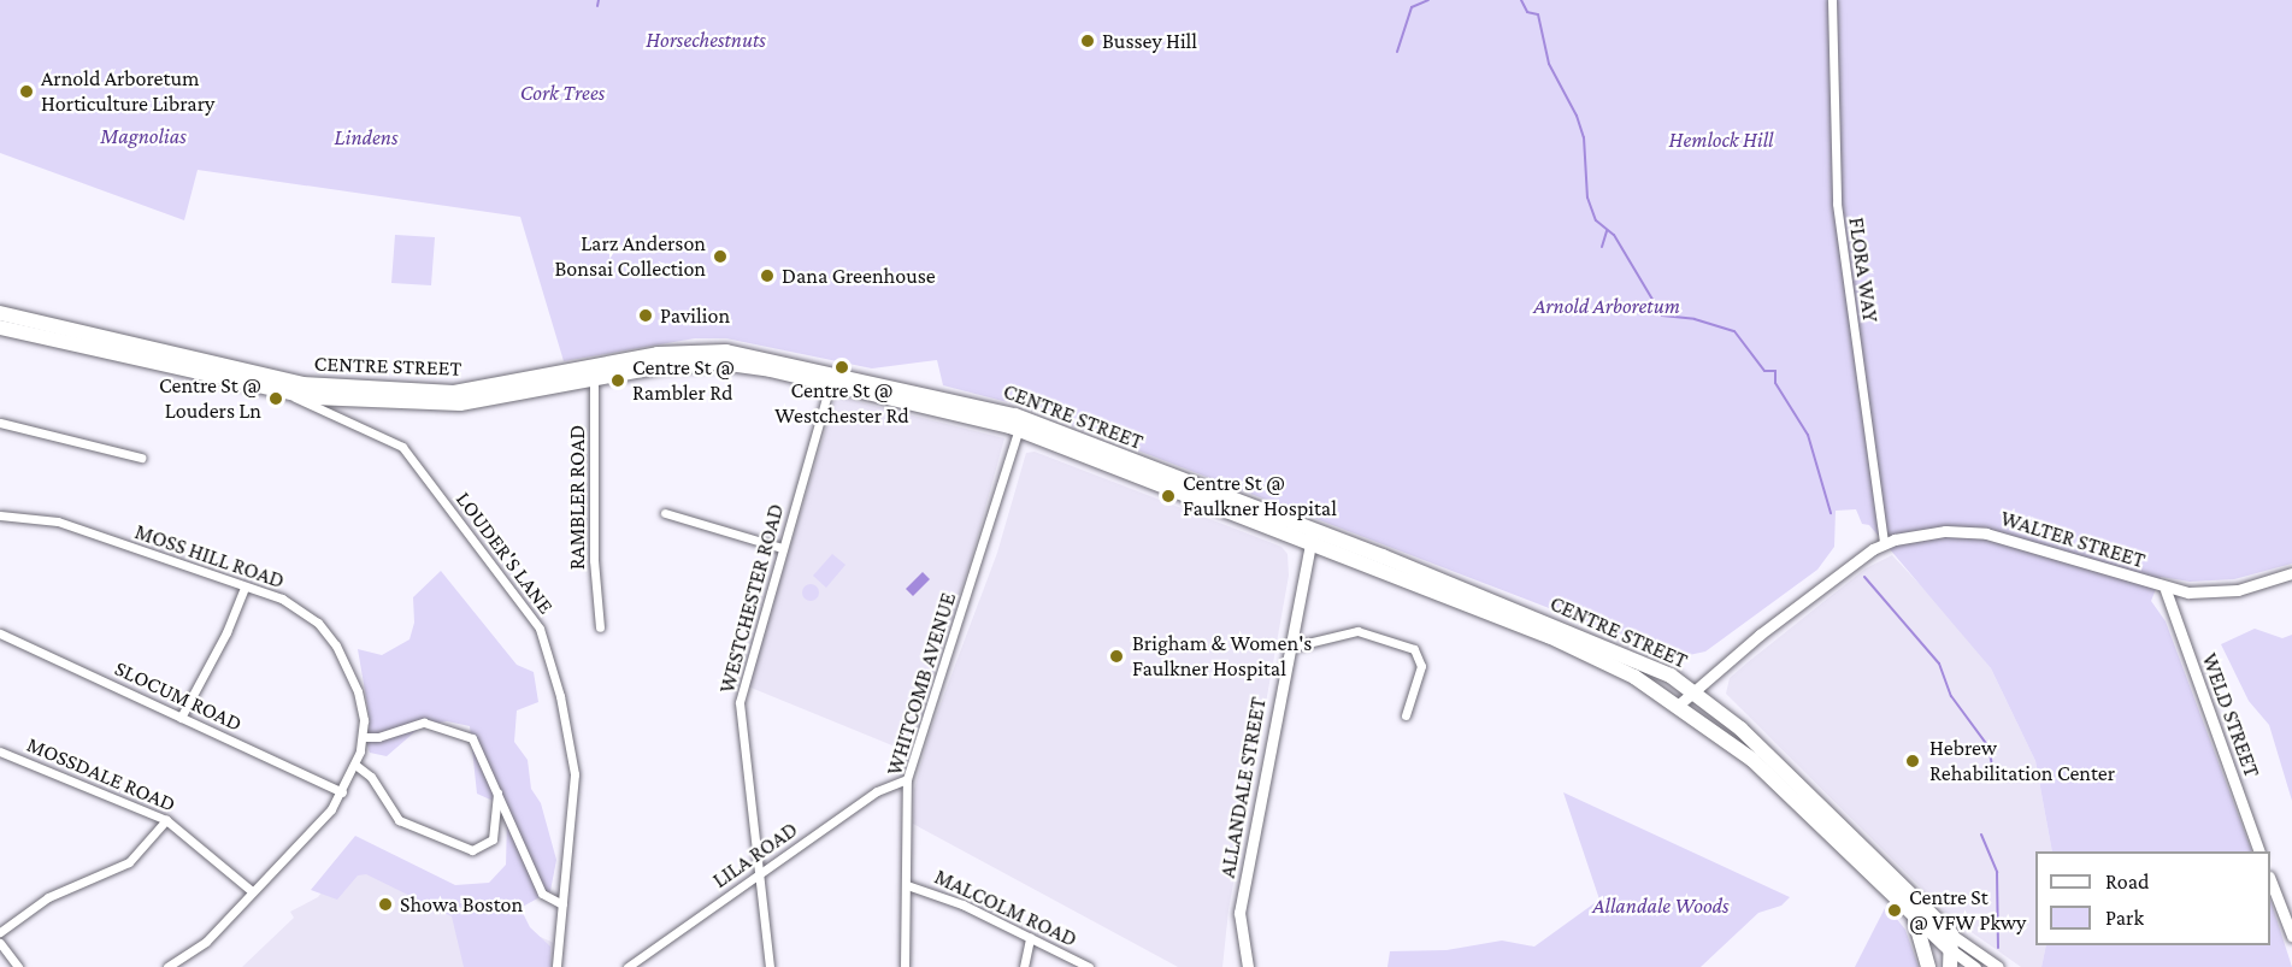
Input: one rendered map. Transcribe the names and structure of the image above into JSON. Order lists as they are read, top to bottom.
{
  "streets": {
    "highway": ["CENTRE STREET"],
    "street": [
      "FLORA WAY",
      "RAMBLER ROAD",
      "WALTER STREET",
      "LOUDER'S LANE",
      "MOSS HILL ROAD",
      "WESTCHESTER ROAD",
      "WHITCOMB AVENUE",
      "SLOCUM ROAD",
      "WELD STREET",
      "MOSSDALE ROAD",
      "ALLANDALE STREET",
      "LILA ROAD",
      "MALCOLM ROAD"
    ]
  },
  "crossings": [
    ["FLORA WAY", "WALTER STREET"],
    ["CENTRE STREET", "RAMBLER ROAD"],
    ["CENTRE STREET", "WALTER STREET"],
    ["CENTRE STREET", "LOUDER'S LANE"],
    ["CENTRE STREET", "WESTCHESTER ROAD"],
    ["CENTRE STREET", "WHITCOMB AVENUE"],
    ["CENTRE STREET", "ALLANDALE STREET"],
    ["WALTER STREET", "WELD STREET"],
    ["MOSS HILL ROAD", "SLOCUM ROAD"],
    ["MOSS HILL ROAD", "MOSSDALE ROAD"],
    ["WESTCHESTER ROAD", "LILA ROAD"],
    ["WHITCOMB AVENUE", "LILA ROAD"],
    ["WHITCOMB AVENUE", "MALCOLM ROAD"]
  ],
  "parks": [
    "Horsechestnuts",
    "Cork Trees",
    "Magnolias",
    "Lindens",
    "Hemlock Hill",
    "Arnold Arboretum",
    "Allandale Woods"
  ],
  "places": [
    "Bussey Hill",
    "Arnold Arboretum Horticulture Library",
    "Larz Anderson Bonsai Collection",
    "Dana Greenhouse",
    "Pavilion",
    "Centre St @ Westchester Rd",
    "Centre St @ Rambler Rd",
    "Centre St @ Louders Ln",
    "Centre St @ Faulkner Hospital",
    "Brigham & Women's Faulkner Hospital",
    "Hebrew Rehabilitation Center",
    "Showa Boston",
    "Centre St @ VFW Pkwy"
  ],
  "legend": ["Road", "Park"]
}
